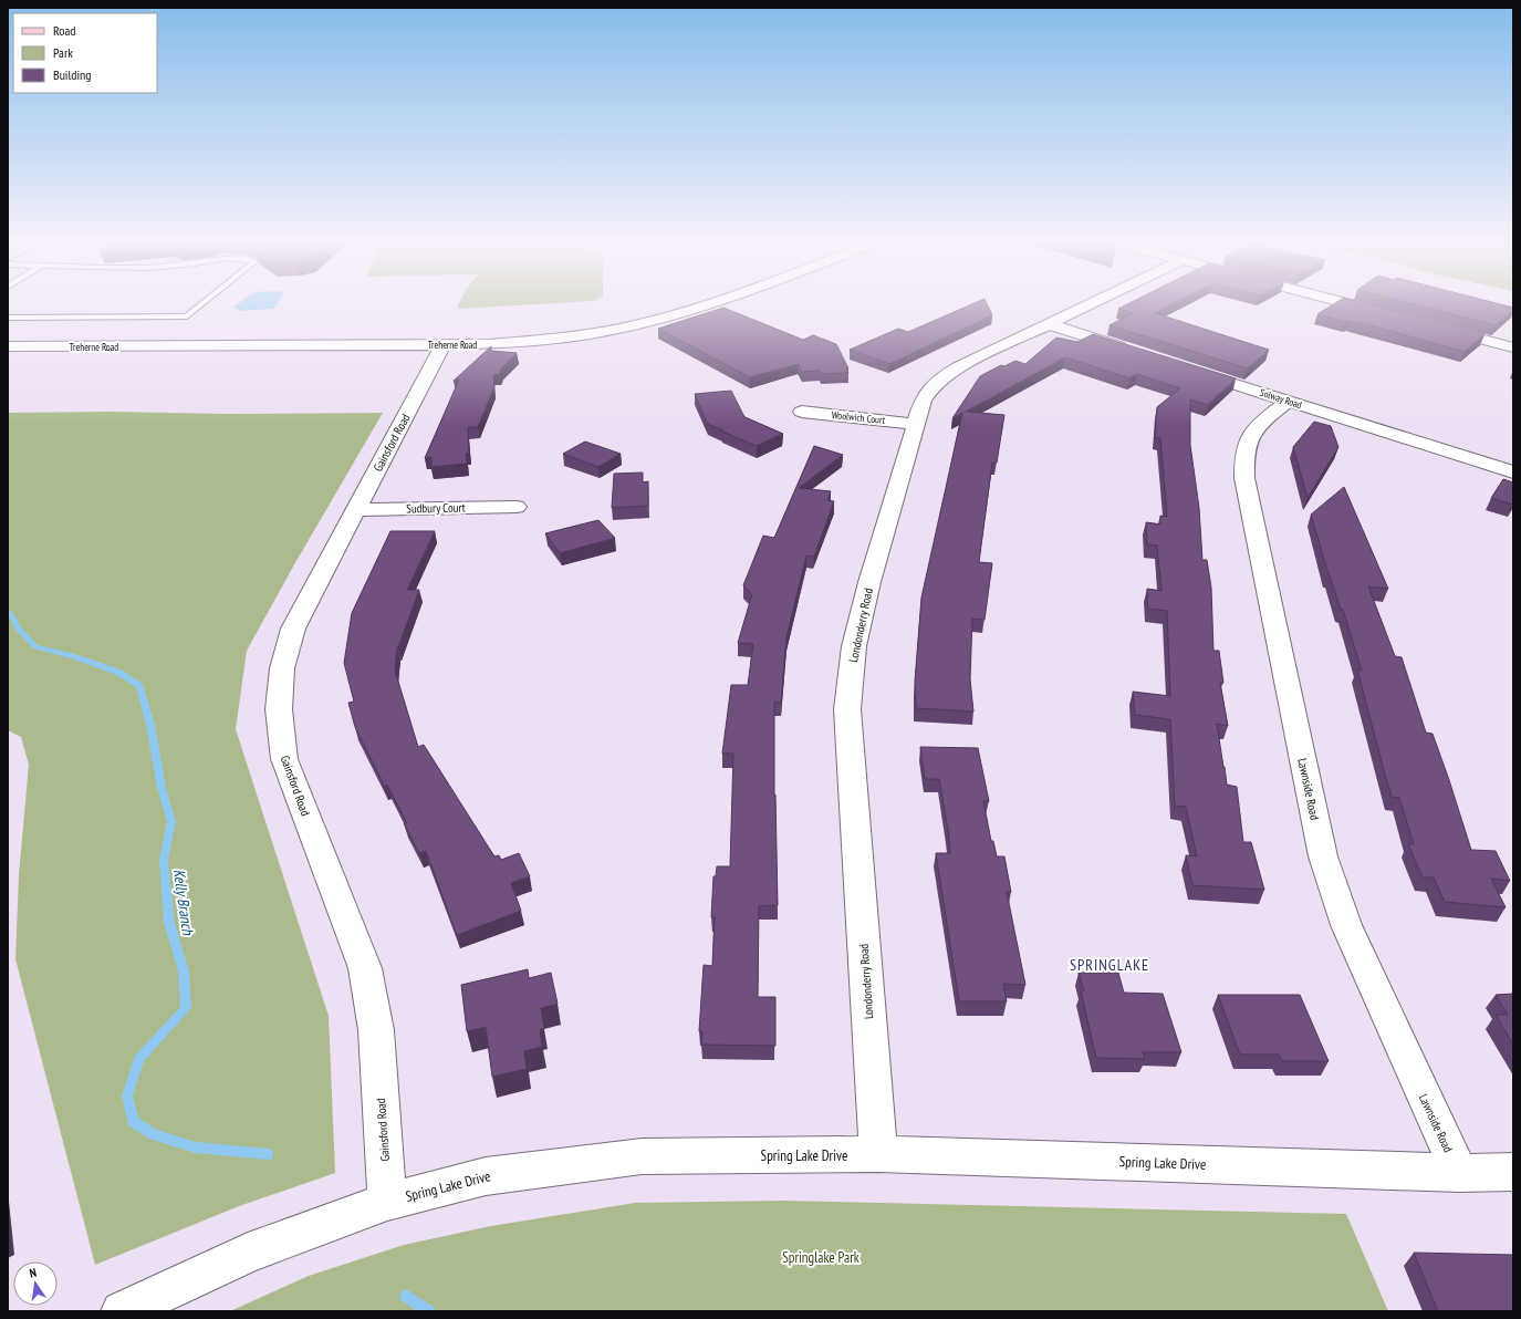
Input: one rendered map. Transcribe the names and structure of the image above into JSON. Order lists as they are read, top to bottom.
{
  "streets": {
    "street": [
      "Treherne Road",
      "Solway Road",
      "Woolwich Court",
      "Gainsford Road",
      "Sudbury Court",
      "Londonderry Road",
      "Lawnside Road",
      "Spring Lake Drive"
    ]
  },
  "crossings": [
    ["Treherne Road", "Gainsford Road"],
    ["Solway Road", "Lawnside Road"],
    ["Woolwich Court", "Londonderry Road"],
    ["Gainsford Road", "Sudbury Court"],
    ["Gainsford Road", "Spring Lake Drive"],
    ["Londonderry Road", "Spring Lake Drive"],
    ["Lawnside Road", "Spring Lake Drive"]
  ],
  "districts": ["SPRINGLAKE"],
  "water": ["Kelly Branch"],
  "parks": ["Springlake Park"],
  "legend": ["Road", "Park", "Building"],
  "north": "top"
}
